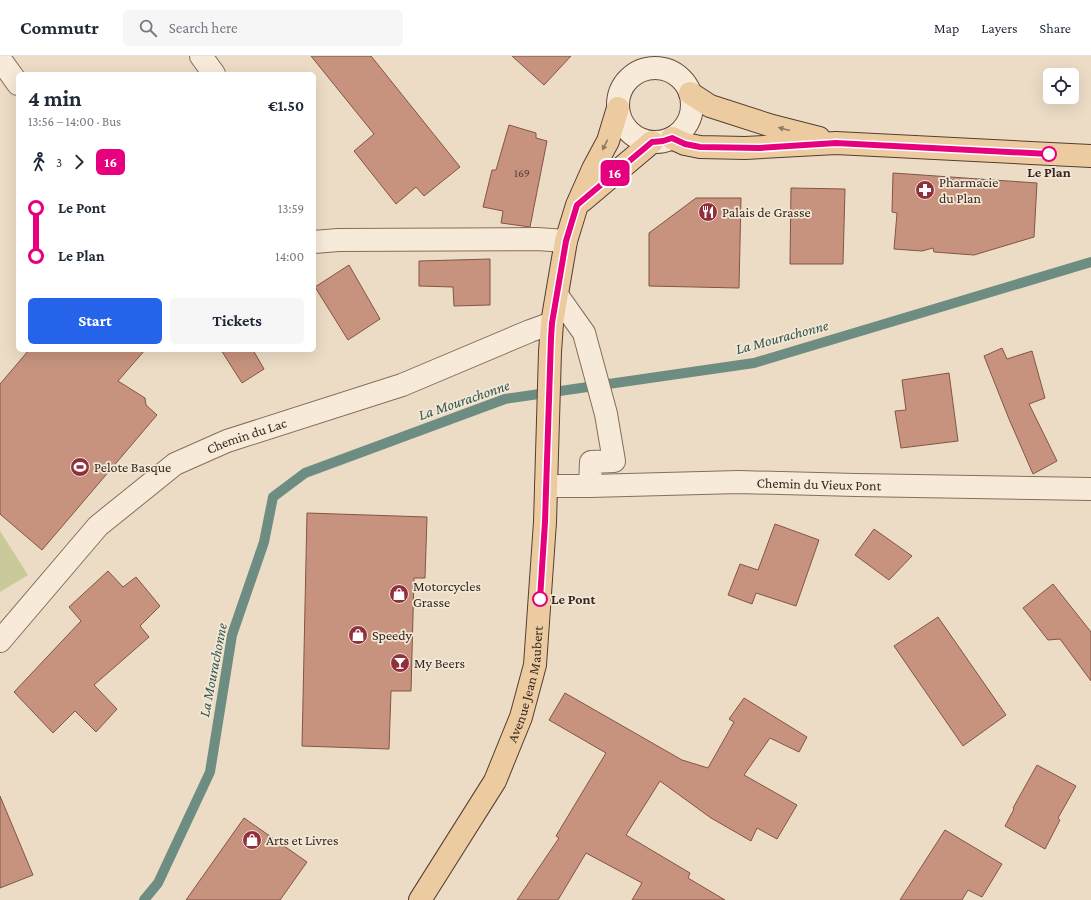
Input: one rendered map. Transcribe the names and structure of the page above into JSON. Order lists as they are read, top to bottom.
{
  "streets": {
    "main road": ["Avenue Jean Maubert"],
    "street": ["Chemin du Lac", "Chemin du Vieux Pont"]
  },
  "crossings": [
    ["Chemin du Lac", "Avenue Jean Maubert"],
    ["Chemin du Vieux Pont", "Avenue Jean Maubert"]
  ],
  "water": ["La Mourachonne"],
  "places": {
    "other": ["Le Plan", "Le Pont"],
    "pharmacy": ["Pharmacie du Plan"],
    "restaurant": ["Palais de Grasse"],
    "sports": ["Pelote Basque"],
    "shop": ["Motorcycles Grasse", "Speedy", "Arts et Livres"],
    "bar": ["My Beers"]
  },
  "lines": ["bus line 16"],
  "house_numbers": ["169"],
  "page": {
    "header": "Commutr",
    "search": "Search here",
    "nav": ["Map", "Layers", "Share"],
    "on_map": "16",
    "heading": ["4 min", "13:56 – 14:00 · Bus", "€1.50"],
    "legs": ["3", "16"],
    "list": [
      {
        "name": "Le Pont",
        "value": "13:59"
      },
      {
        "name": "Le Plan",
        "value": "14:00"
      }
    ],
    "buttons": ["Start", "Tickets"]
  }
}
